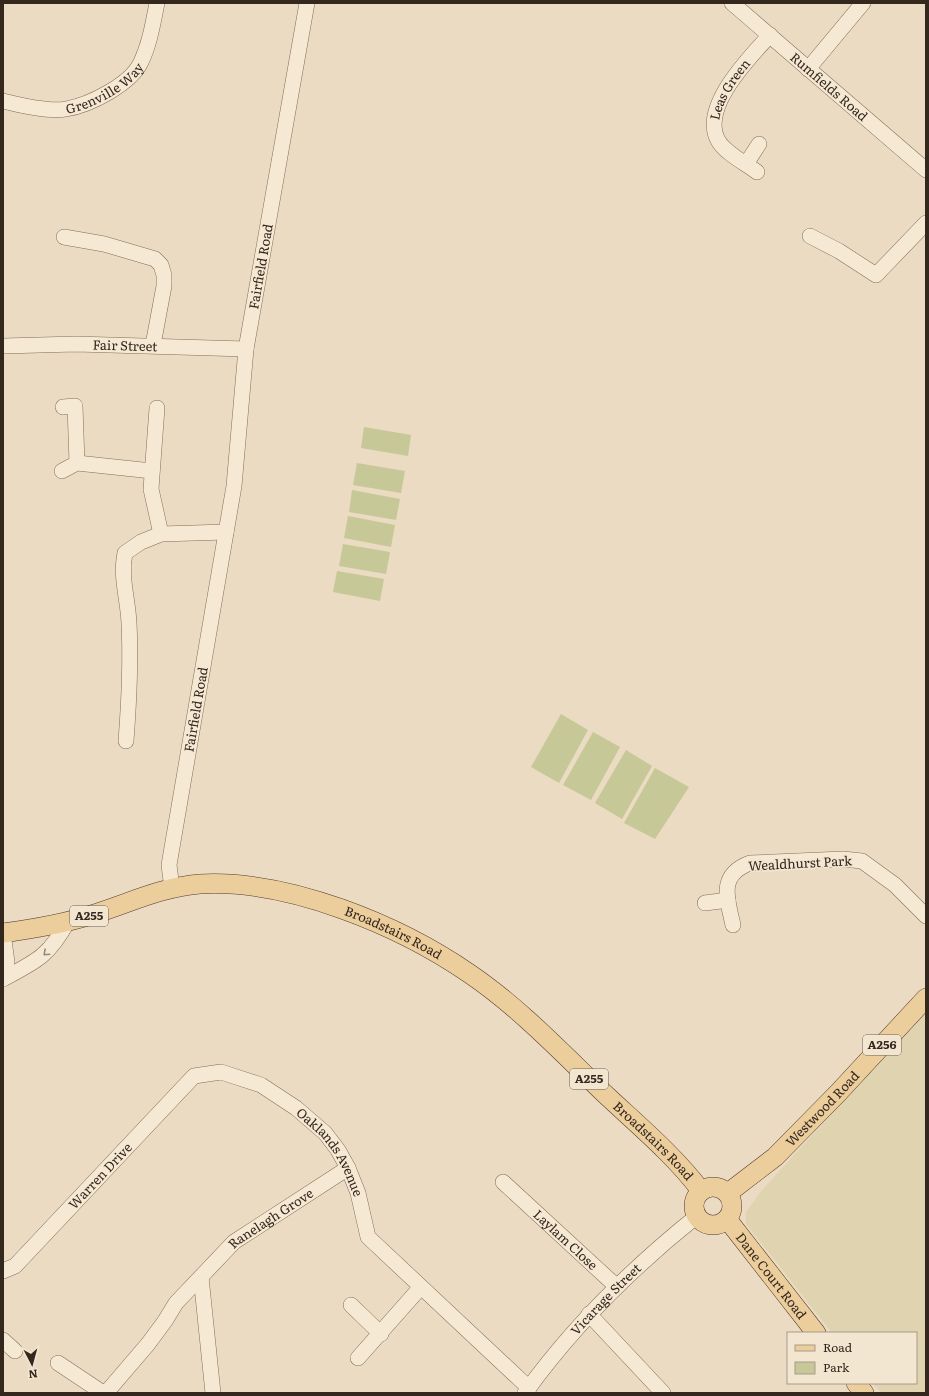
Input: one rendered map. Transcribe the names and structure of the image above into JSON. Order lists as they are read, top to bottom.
{
  "streets": {
    "main road": [
      "A255",
      "Broadstairs Road",
      "A256",
      "Westwood Road",
      "Dane Court Road"
    ],
    "street": [
      "Grenville Way",
      "Rumfields Road",
      "Leas Green",
      "Fairfield Road",
      "Fair Street",
      "Wealdhurst Park",
      "Oaklands Avenue",
      "Warren Drive",
      "Ranelagh Grove",
      "Laylam Close",
      "Vicarage Street"
    ]
  },
  "crossings": [
    ["Rumfields Road", "Leas Green"],
    ["Fairfield Road", "Fair Street"],
    ["Fairfield Road", "Broadstairs Road"],
    ["Broadstairs Road", "Westwood Road"],
    ["Broadstairs Road", "Dane Court Road"],
    ["Broadstairs Road", "Vicarage Street"],
    ["Westwood Road", "Dane Court Road"],
    ["Westwood Road", "Vicarage Street"],
    ["Oaklands Avenue", "Warren Drive"],
    ["Oaklands Avenue", "Ranelagh Grove"],
    ["Oaklands Avenue", "Vicarage Street"],
    ["Laylam Close", "Vicarage Street"],
    ["Dane Court Road", "Vicarage Street"]
  ],
  "legend": ["Road", "Park"],
  "north": "bottom"
}
